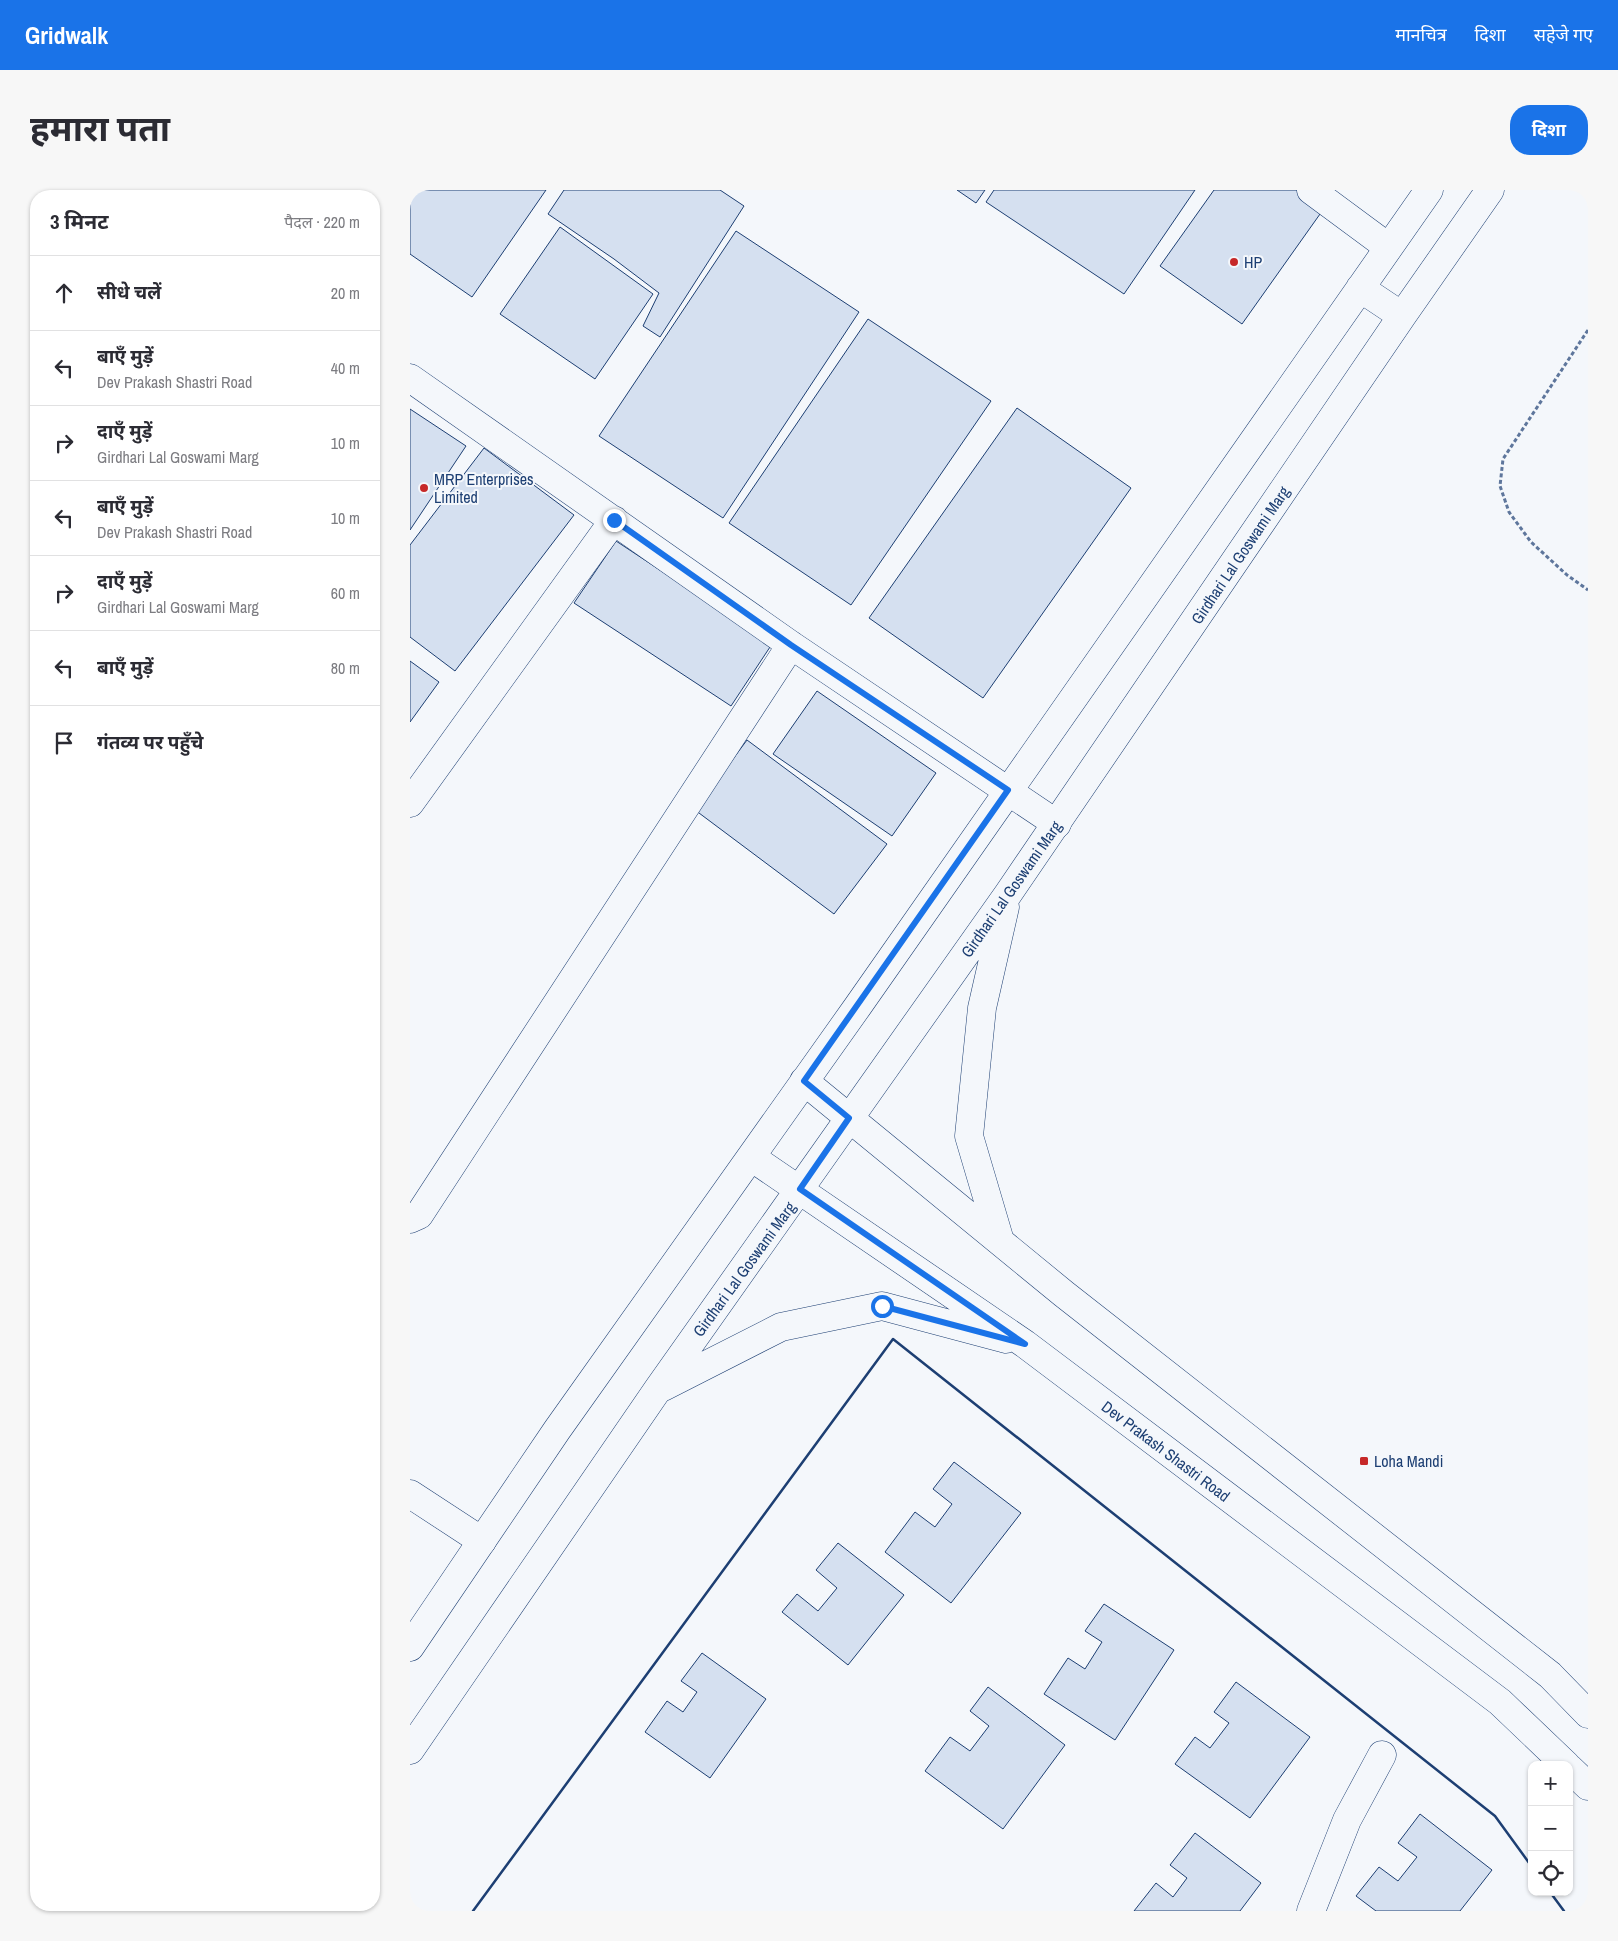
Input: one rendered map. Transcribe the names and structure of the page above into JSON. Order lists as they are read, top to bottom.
{
  "streets": {
    "main road": ["Girdhari Lal Goswami Marg", "Dev Prakash Shastri Road"]
  },
  "crossings": [
    ["Girdhari Lal Goswami Marg", "Dev Prakash Shastri Road"]
  ],
  "places": {
    "other": ["HP", "MRP Enterprises Limited"],
    "transit": ["Loha Mandi"]
  },
  "page": {
    "header": "Gridwalk",
    "nav": ["मानचित्र", "दिशा", "सहेजे गए"],
    "title": "हमारा पता",
    "buttons": "दिशा",
    "heading": ["3 मिनट", "पैदल · 220 m"],
    "list": [
      ["सीधे चलें", "20 m"],
      ["बाएँ मुड़ें", "Dev Prakash Shastri Road", "40 m"],
      ["दाएँ मुड़ें", "Girdhari Lal Goswami Marg", "10 m"],
      ["बाएँ मुड़ें", "Dev Prakash Shastri Road", "10 m"],
      ["दाएँ मुड़ें", "Girdhari Lal Goswami Marg", "60 m"],
      ["बाएँ मुड़ें", "80 m"],
      "गंतव्य पर पहुँचे"
    ],
    "map_buttons": ["+", "−"]
  }
}
